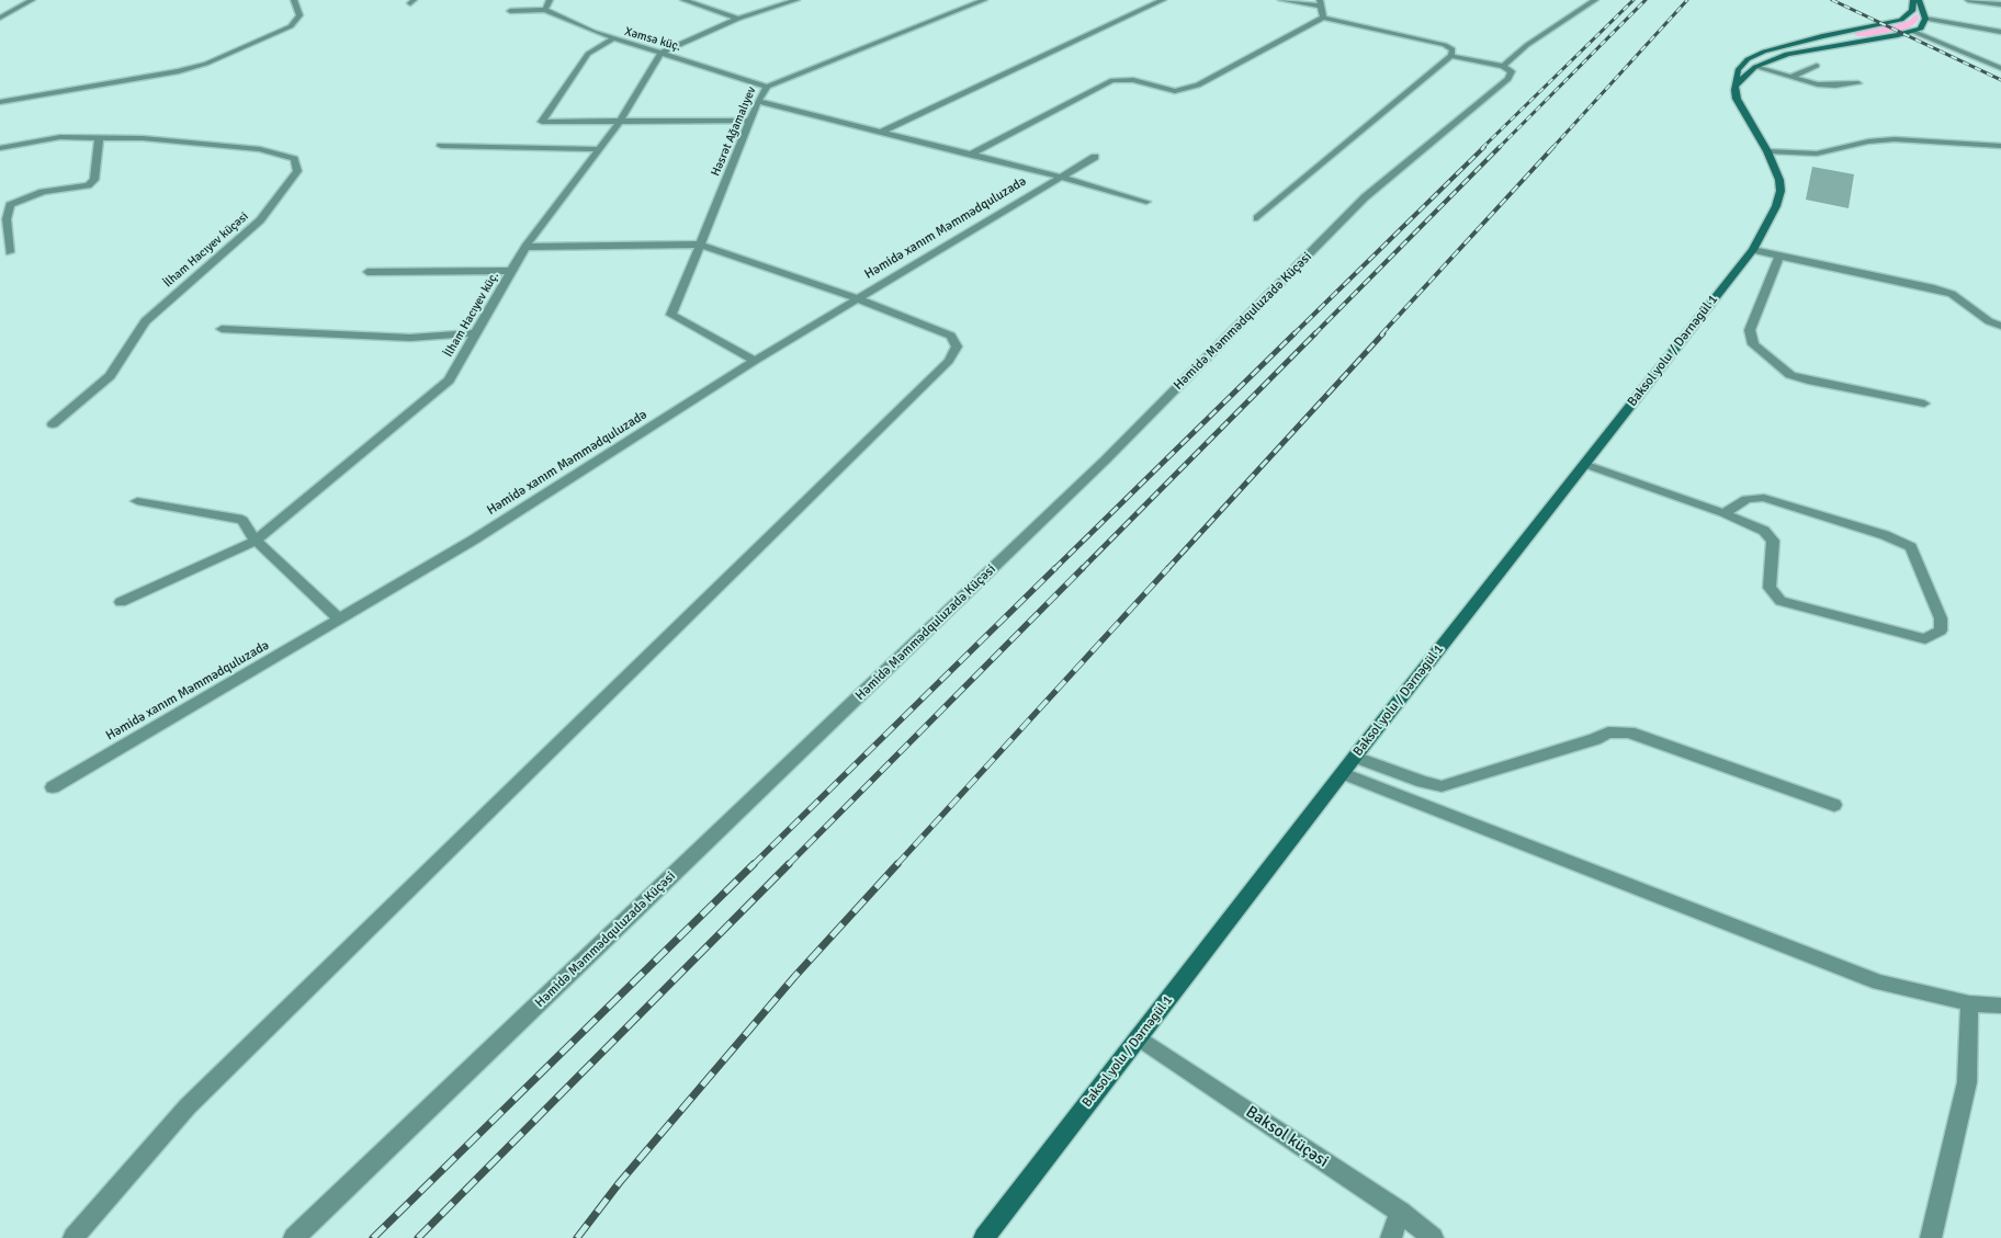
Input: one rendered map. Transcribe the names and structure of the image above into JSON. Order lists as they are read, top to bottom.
{
  "streets": {
    "main road": ["Baksol yolu / Dərnəgül 1"],
    "street": [
      "Xəmsə küç.",
      "Həsrət Ağamalıyev",
      "Həmidə xanım Məmmədquluzadə",
      "İlham Hacıyev küçəsi",
      "İlham Hacıyev küç.",
      "Həmidə Məmmədquluzadə Küçəsi",
      "Baksol küçəsi"
    ]
  },
  "crossings": [
    ["Xəmsə küç.", "Həsrət Ağamalıyev"],
    ["Xəmsə küç.", "İlham Hacıyev küç."],
    ["Həsrət Ağamalıyev", "Həmidə xanım Məmmədquluzadə"],
    ["Baksol yolu / Dərnəgül 1", "Baksol küçəsi"]
  ]
}
